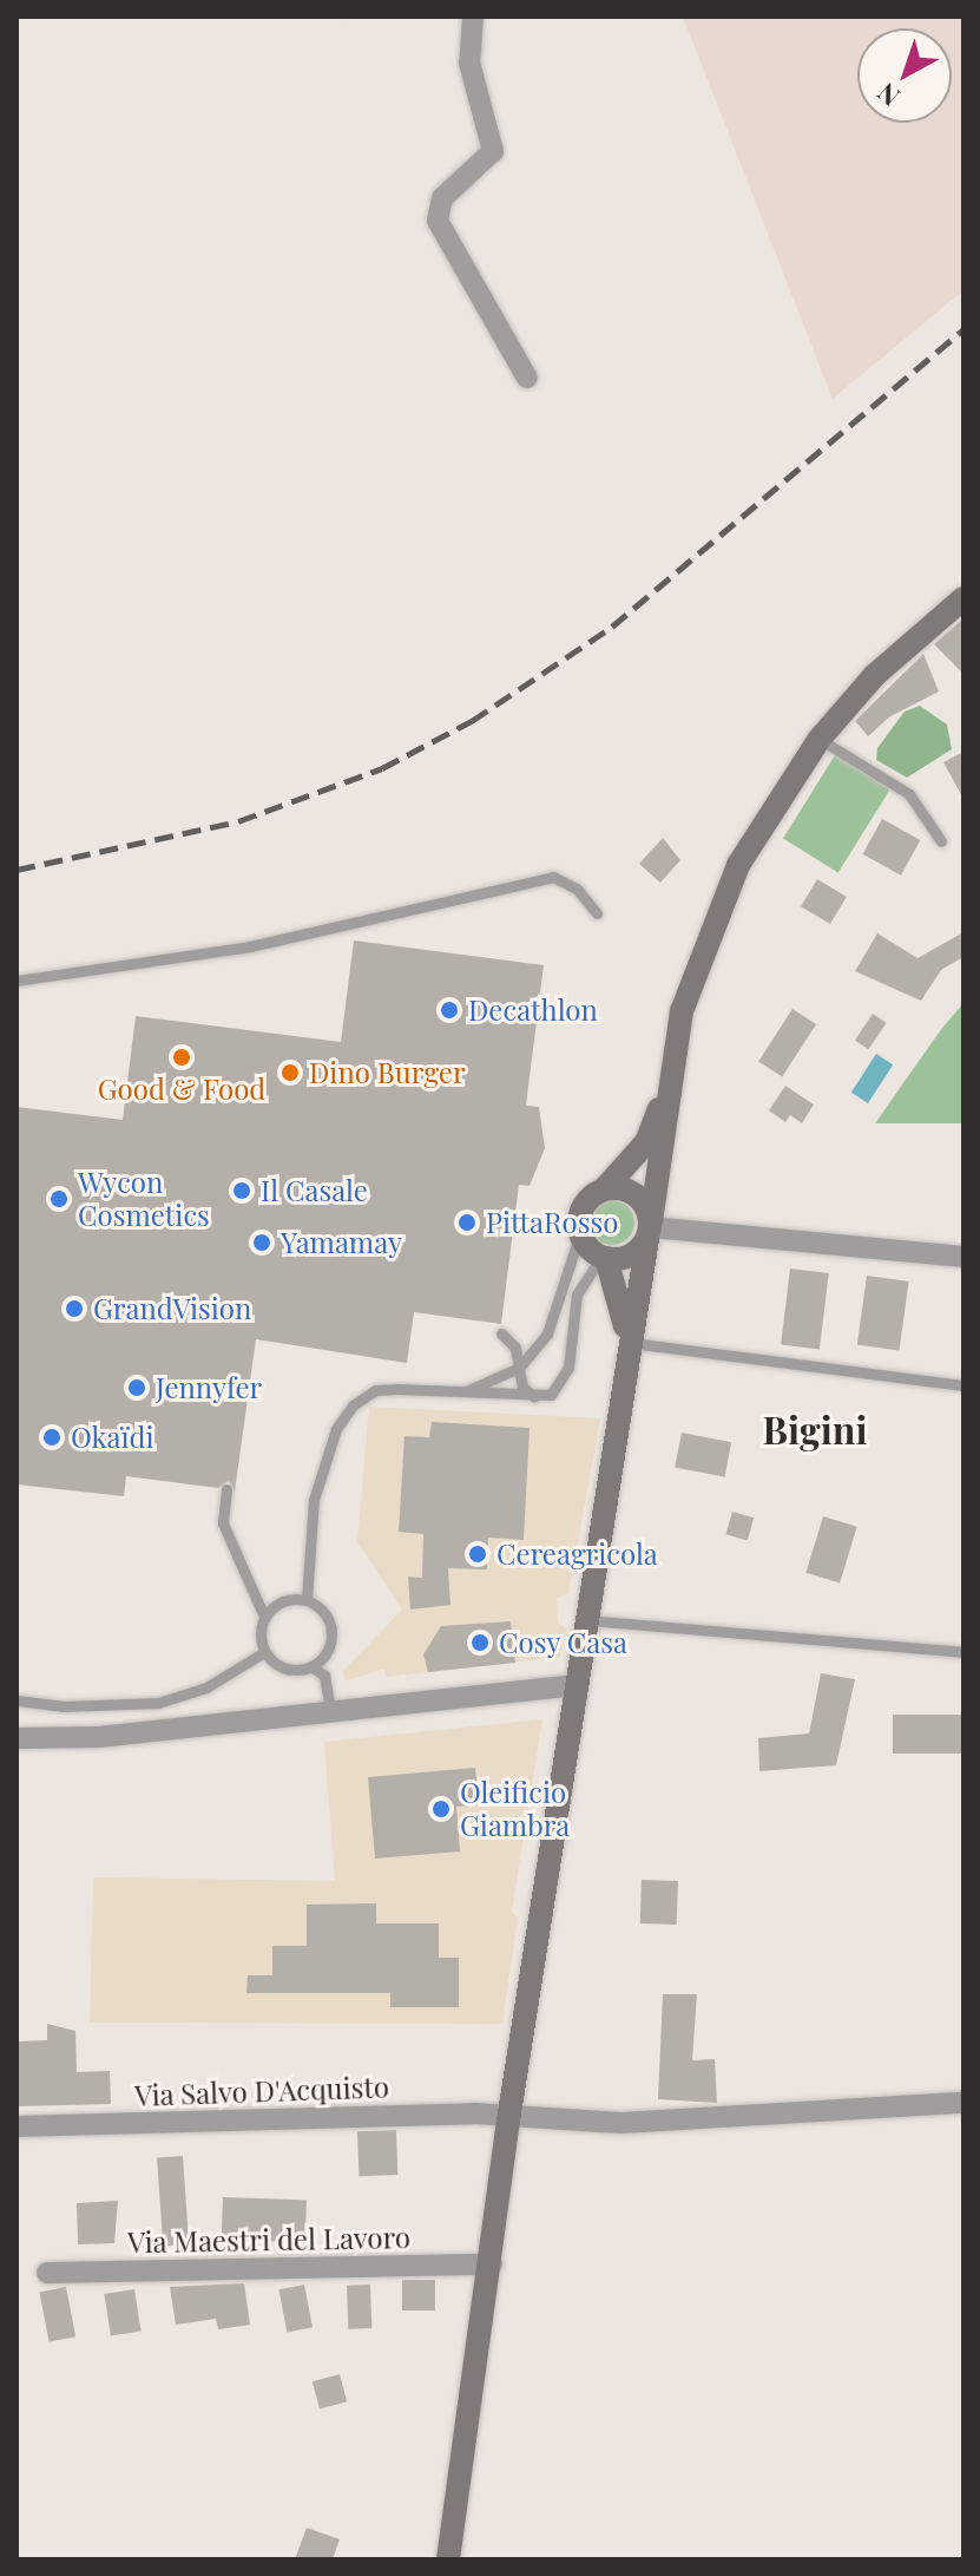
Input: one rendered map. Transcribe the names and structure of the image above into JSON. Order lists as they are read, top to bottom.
{
  "streets": {
    "street": ["Via Salvo D'Acquisto", "Via Maestri del Lavoro"]
  },
  "districts": ["Bigini"],
  "places": [
    "Decathlon",
    "Good & Food",
    "Dino Burger",
    "Il Casale",
    "Wycon Cosmetics",
    "PittaRosso",
    "Yamamay",
    "GrandVision",
    "Jennyfer",
    "Okaïdi",
    "Cereagricola",
    "Cosy Casa",
    "Oleificio Giambra"
  ],
  "north": "bottom left"
}
